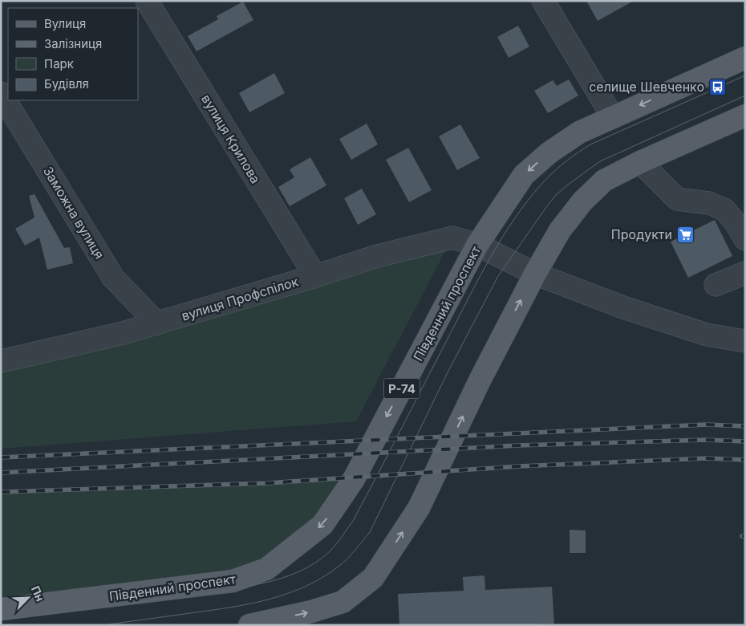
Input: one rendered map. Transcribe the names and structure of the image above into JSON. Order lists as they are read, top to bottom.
{
  "streets": {
    "main road": ["Південний проспект", "Р-74"],
    "street": ["вулиця Крилова", "Заможна вулиця", "вулиця Профспілок"]
  },
  "crossings": [
    ["вулиця Крилова", "вулиця Профспілок"],
    ["Заможна вулиця", "вулиця Профспілок"],
    ["вулиця Профспілок", "Південний проспект"]
  ],
  "places": {
    "bus stop": ["селище Шевченко"],
    "supermarket": ["Продукти"]
  },
  "legend": [
    "Вулиця",
    "Залізниця",
    "Парк",
    "Будівля"
  ],
  "north": "top right"
}
